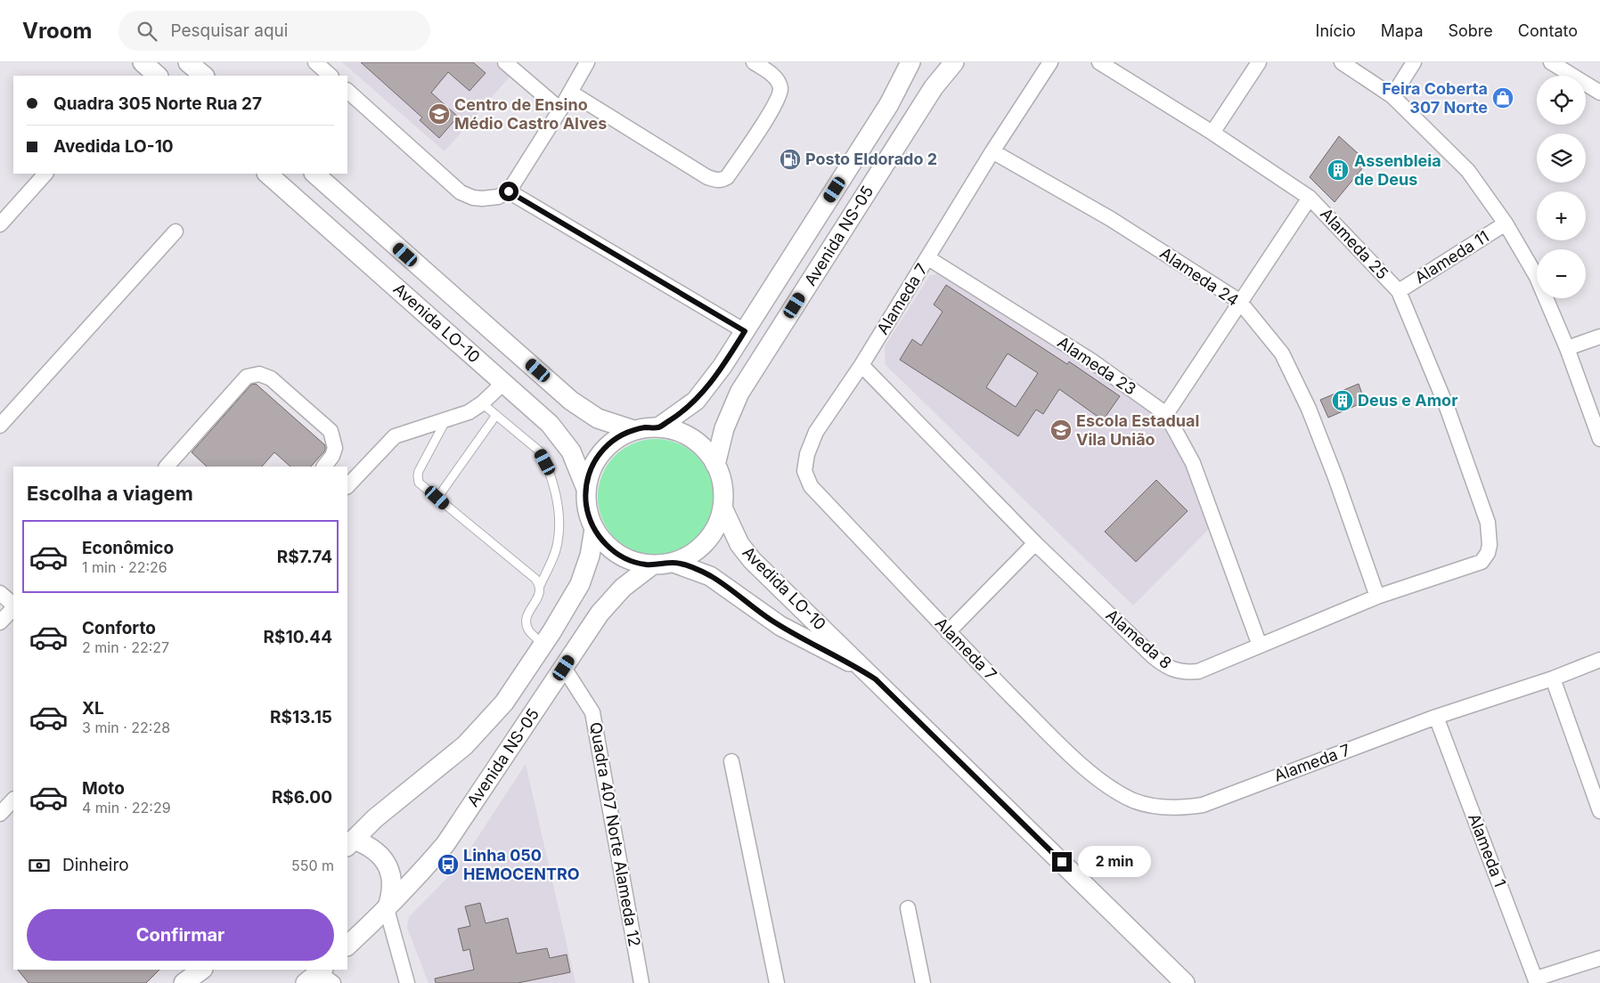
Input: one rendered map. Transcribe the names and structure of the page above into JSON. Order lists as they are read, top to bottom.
{
  "streets": {
    "street": [
      "Avenida NS-05",
      "Alameda 25",
      "Alameda 11",
      "Alameda 24",
      "Alameda 7",
      "Avenida LO-10",
      "Alameda 23",
      "Avedida LO-10",
      "Alameda 8",
      "Quadra 407 Norte Alameda 12",
      "Alameda 1"
    ]
  },
  "crossings": [
    ["Avenida NS-05", "Avenida LO-10"],
    ["Avenida NS-05", "Avedida LO-10"],
    ["Avenida NS-05", "Quadra 407 Norte Alameda 12"],
    ["Alameda 25", "Alameda 11"],
    ["Alameda 25", "Alameda 8"],
    ["Alameda 24", "Alameda 7"],
    ["Alameda 24", "Alameda 8"],
    ["Alameda 7", "Alameda 23"],
    ["Alameda 7", "Alameda 8"],
    ["Alameda 7", "Alameda 1"],
    ["Avenida LO-10", "Avedida LO-10"],
    ["Alameda 23", "Alameda 8"]
  ],
  "places": {
    "shop": ["Feira Coberta 307 Norte"],
    "school or university": ["Centro de Ensino Médio Castro Alves", "Escola Estadual Vila União"],
    "fuel station": ["Posto Eldorado 2"],
    "building": ["Assenbleia de Deus", "Deus e Amor"],
    "bus stop": ["Linha 050 HEMOCENTRO"]
  },
  "page": {
    "header": "Vroom",
    "search": "Pesquisar aqui",
    "nav": [
      "Início",
      "Mapa",
      "Sobre",
      "Contato"
    ],
    "map_buttons": ["+", "−"],
    "banner": ["Quadra 305 Norte Rua 27", "Avedida LO-10"],
    "heading": "Escolha a viagem",
    "list": [
      {
        "name": "Econômico",
        "note": "1 min · 22:26",
        "value": "R$7.74"
      },
      {
        "name": "Conforto",
        "note": "2 min · 22:27",
        "value": "R$10.44"
      },
      {
        "name": "XL",
        "note": "3 min · 22:28",
        "value": "R$13.15"
      },
      {
        "name": "Moto",
        "note": "4 min · 22:29",
        "value": "R$6.00"
      }
    ],
    "pay": ["Dinheiro", "550 m"],
    "bubble": "2 min",
    "buttons": "Confirmar"
  }
}
